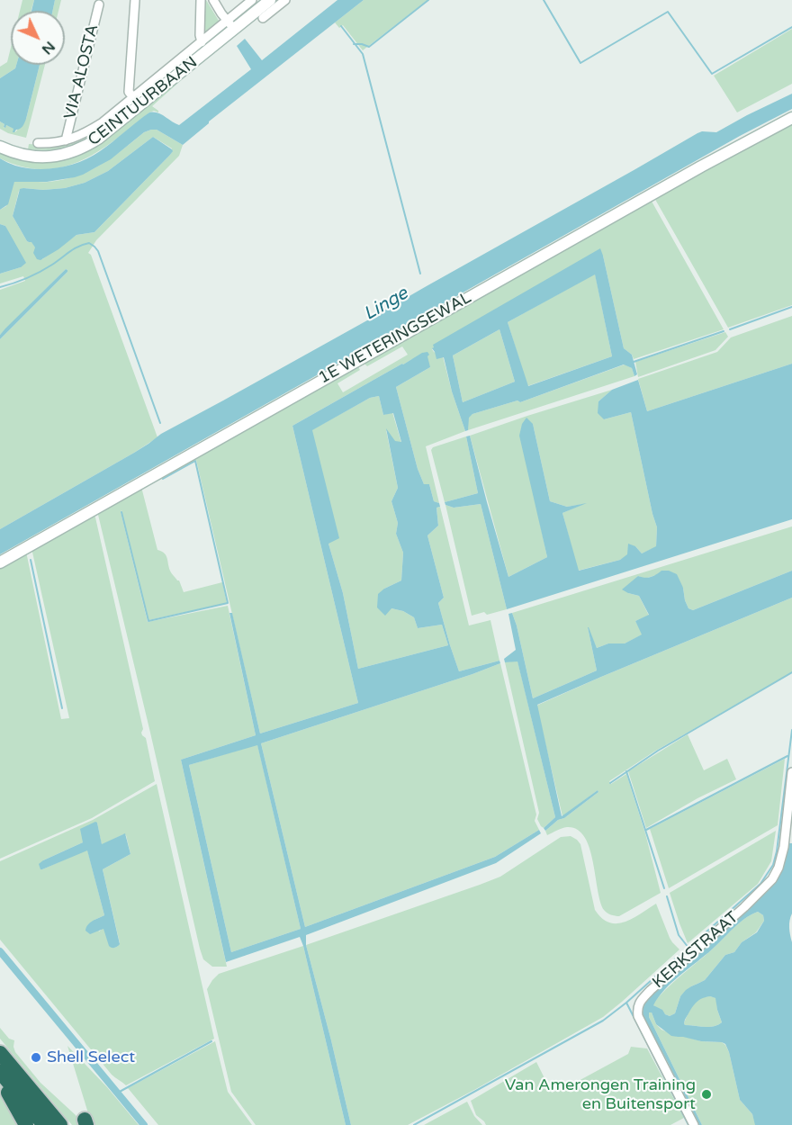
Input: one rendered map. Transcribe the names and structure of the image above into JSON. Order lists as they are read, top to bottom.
{
  "streets": {
    "street": [
      "VIA ALOSTA",
      "CEINTUURBAAN",
      "1E WETERINGSEWAL",
      "KERKSTRAAT"
    ]
  },
  "water": ["Linge"],
  "places": ["Shell Select", "Van Amerongen Training en Buitensport"],
  "north": "bottom right"
}
